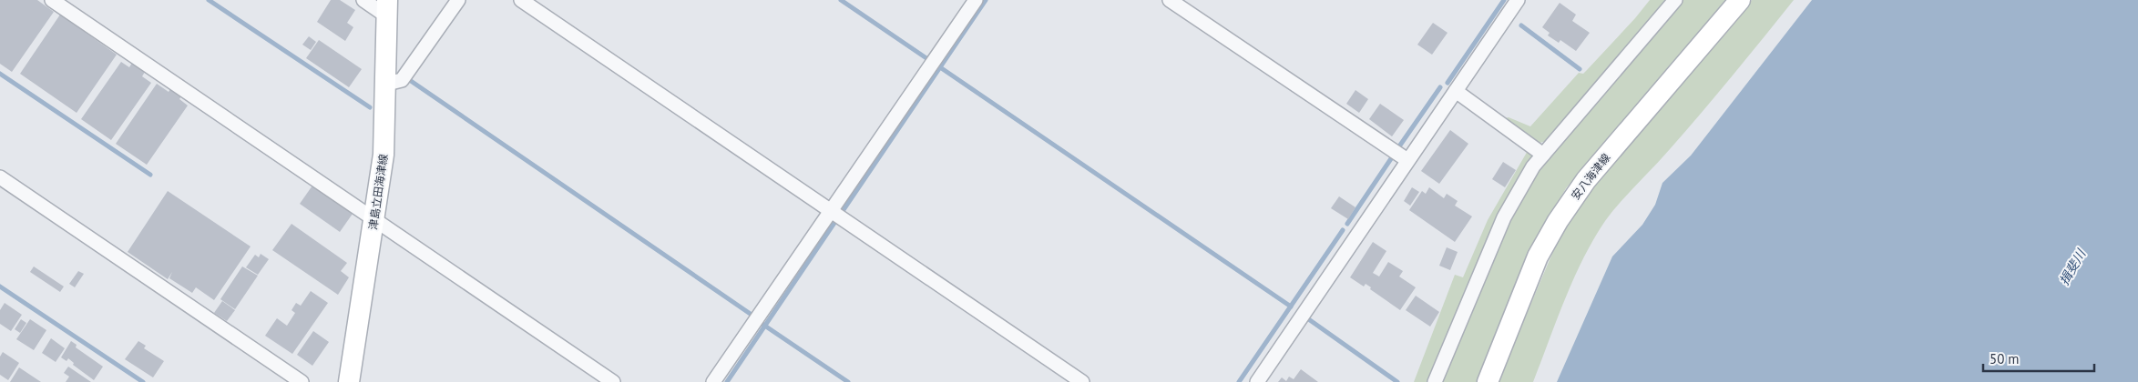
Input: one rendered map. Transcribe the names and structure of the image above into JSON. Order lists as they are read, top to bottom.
{
  "streets": {
    "main road": ["安八海津線", "津島立田海津線"]
  },
  "water": ["揖斐川"],
  "scale_bar": "50 m"
}
